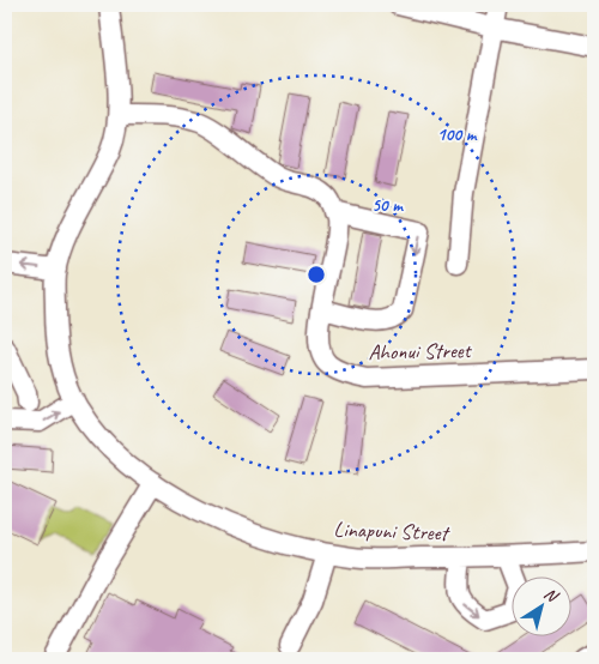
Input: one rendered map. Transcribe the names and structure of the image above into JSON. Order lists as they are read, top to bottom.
{
  "streets": {
    "street": ["Ahonui Street", "Linapuni Street"]
  },
  "north": "top right",
  "rings": ["100 m", "50 m"]
}
